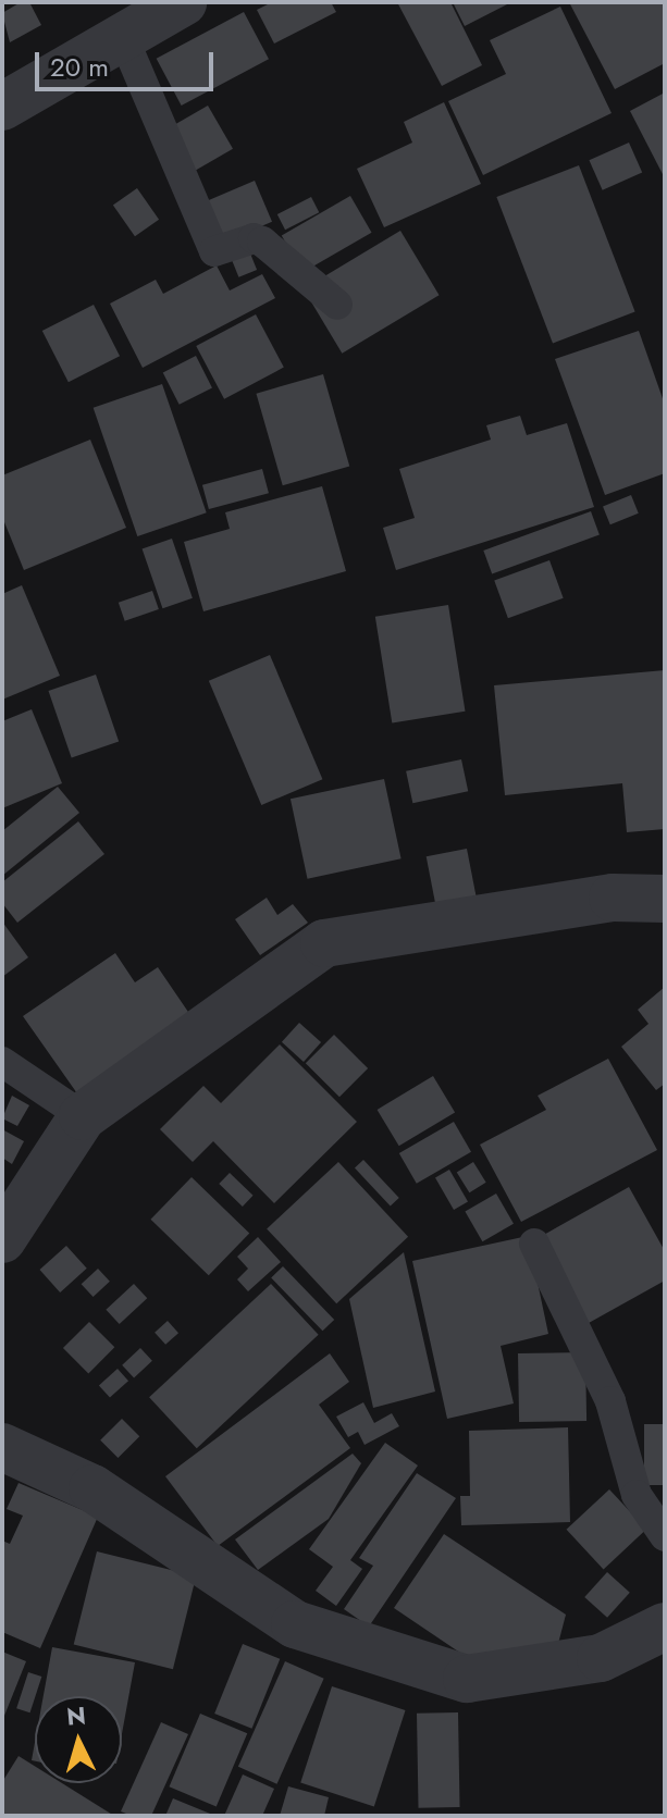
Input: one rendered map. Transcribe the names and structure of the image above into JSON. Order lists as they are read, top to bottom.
{
  "scale_bar": "20 m",
  "north": "top"
}
